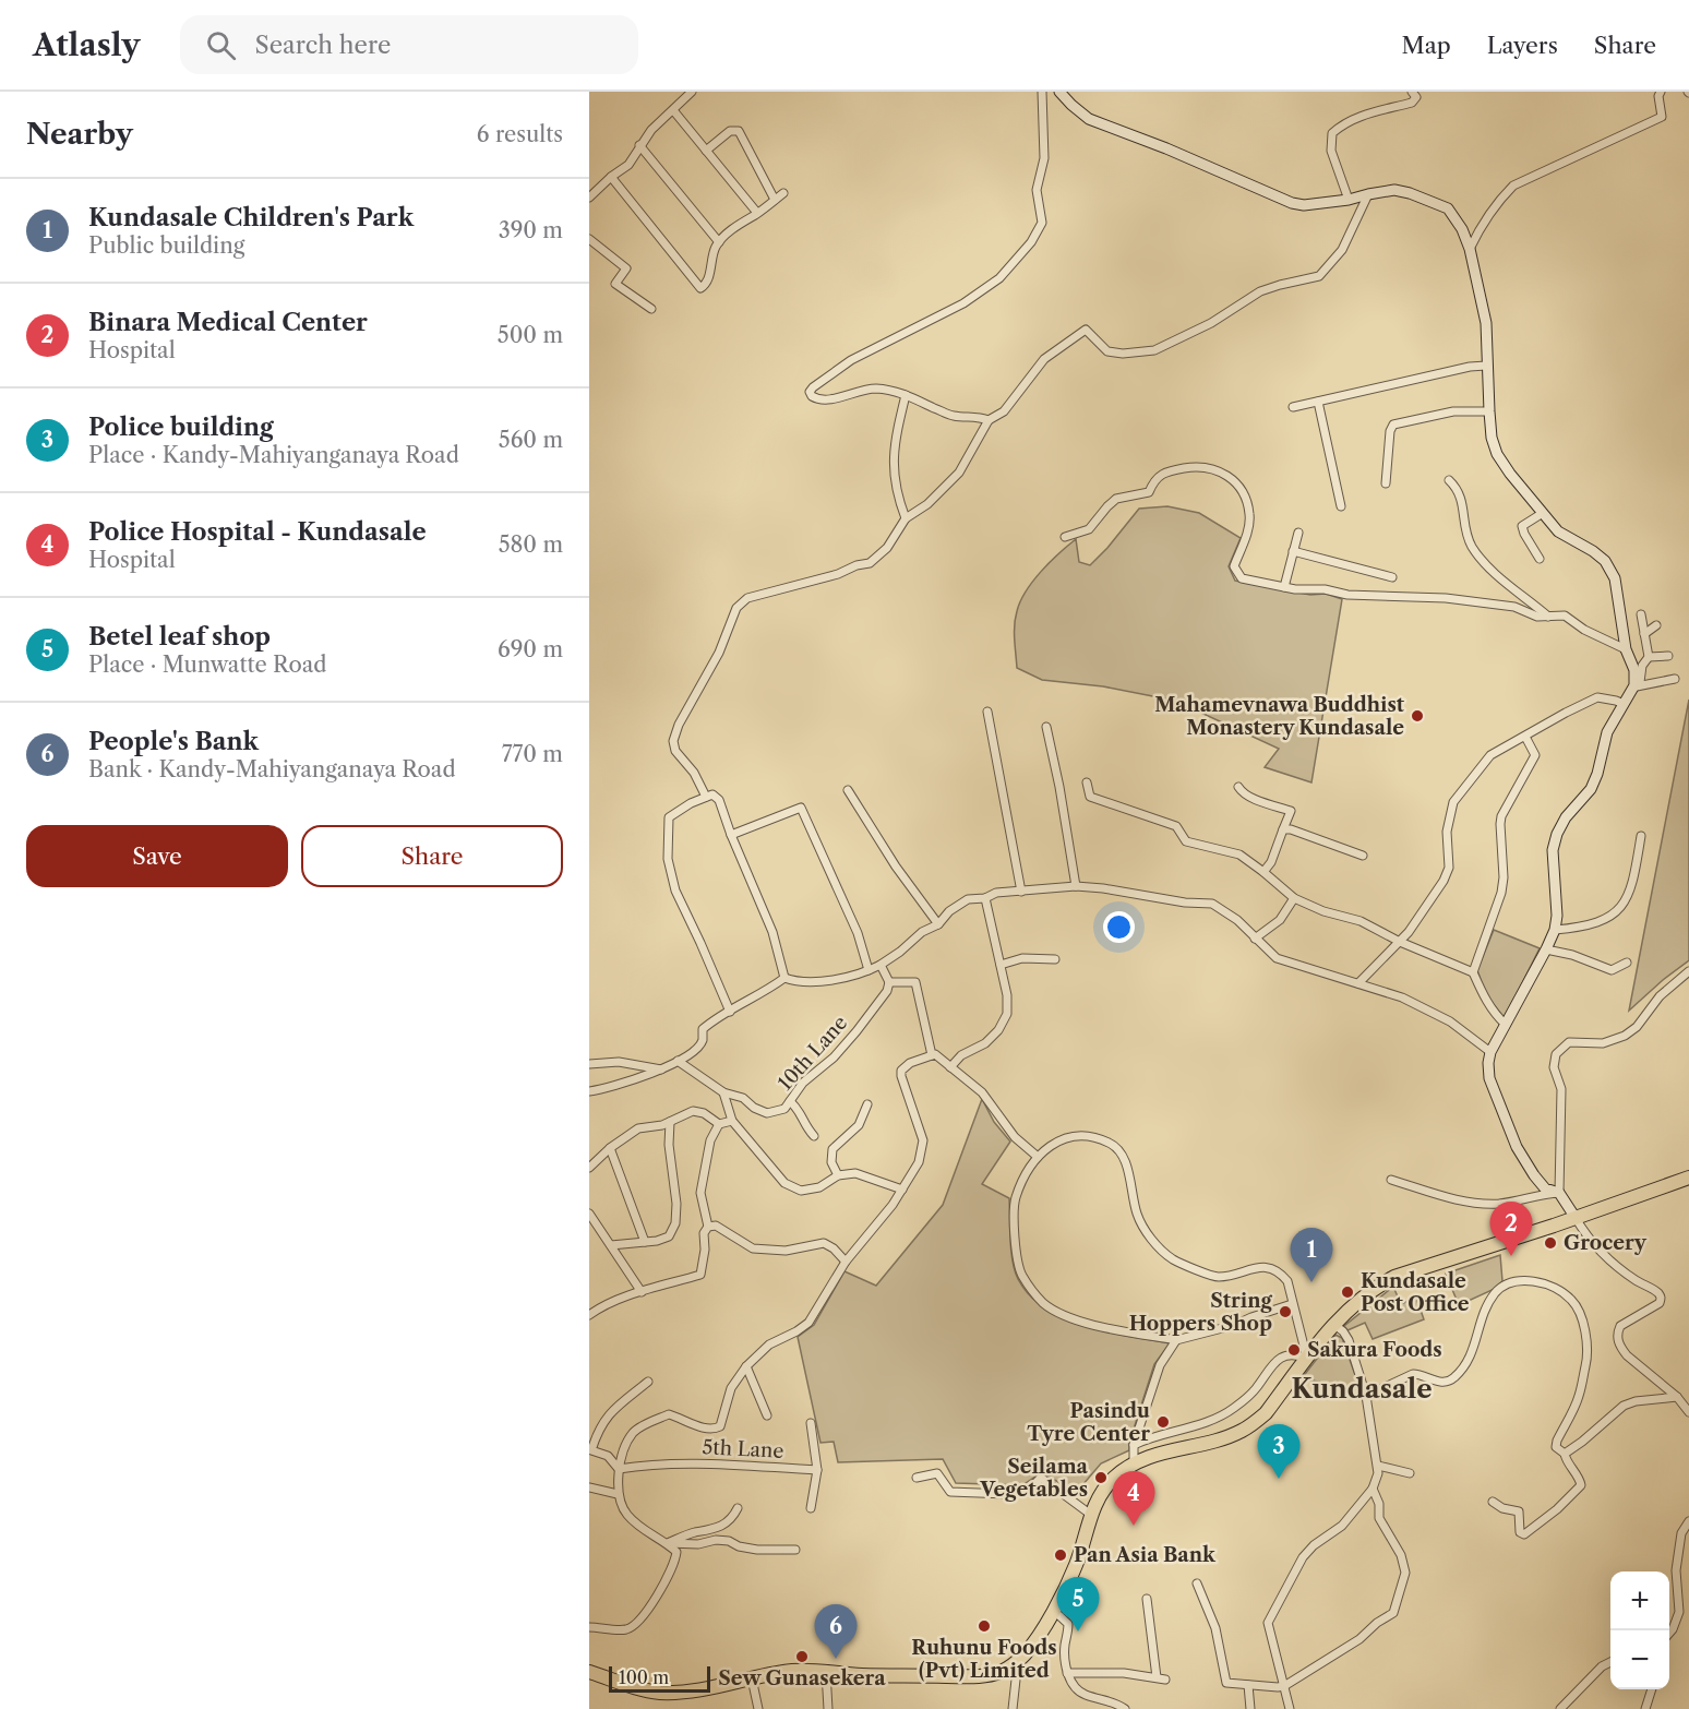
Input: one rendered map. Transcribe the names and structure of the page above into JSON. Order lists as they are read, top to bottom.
{
  "streets": {
    "street": ["10th Lane", "5th Lane"]
  },
  "districts": ["Kundasale"],
  "places": [
    "Mahamevnawa Buddhist Monastery Kundasale",
    "Grocery",
    "Kundasale Post Office",
    "String Hoppers Shop",
    "Sakura Foods",
    "Pasindu Tyre Center",
    "Seilama Vegetables",
    "Pan Asia Bank",
    "Ruhunu Foods (Pvt) Limited",
    "Sew Gunasekera"
  ],
  "scale_bar": "100 m",
  "page": {
    "header": "Atlasly",
    "search": "Search here",
    "nav": ["Map", "Layers", "Share"],
    "heading": ["Nearby", "6 results"],
    "list": [
      {
        "mark": "1",
        "name": "Kundasale Children's Park",
        "note": "Public building",
        "value": "390 m"
      },
      {
        "mark": "2",
        "name": "Binara Medical Center",
        "note": "Hospital",
        "value": "500 m"
      },
      {
        "mark": "3",
        "name": "Police building",
        "note": "Place · Kandy-Mahiyanganaya Road",
        "value": "560 m"
      },
      {
        "mark": "4",
        "name": "Police Hospital - Kundasale",
        "note": "Hospital",
        "value": "580 m"
      },
      {
        "mark": "5",
        "name": "Betel leaf shop",
        "note": "Place · Munwatte Road",
        "value": "690 m"
      },
      {
        "mark": "6",
        "name": "People's Bank",
        "note": "Bank · Kandy-Mahiyanganaya Road",
        "value": "770 m"
      }
    ],
    "buttons": ["Save", "Share"],
    "pins": [
      "2",
      "1",
      "3",
      "4",
      "5",
      "6"
    ],
    "map_buttons": ["+", "−"],
    "scale": "100 m"
  }
}
